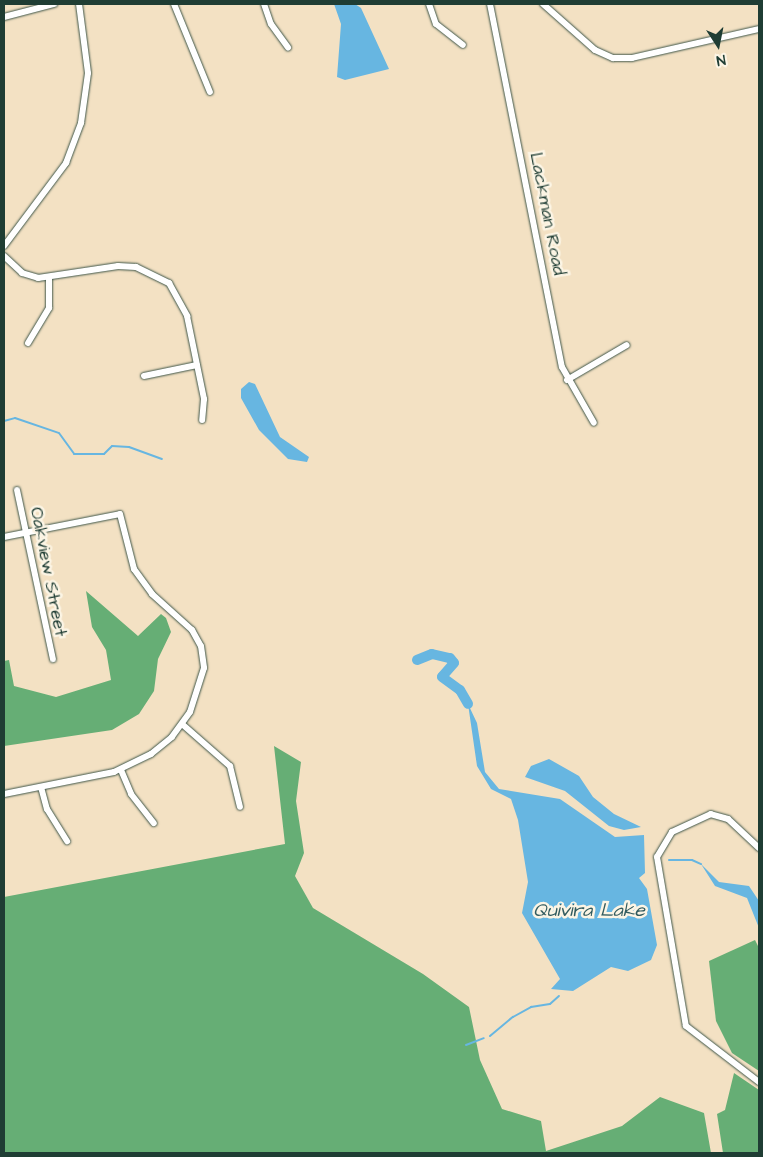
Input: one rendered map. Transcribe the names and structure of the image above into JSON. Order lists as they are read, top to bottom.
{
  "streets": {
    "street": ["Lackman Road", "Oakview Street"]
  },
  "water": ["Quivira Lake"],
  "north": "bottom"
}
